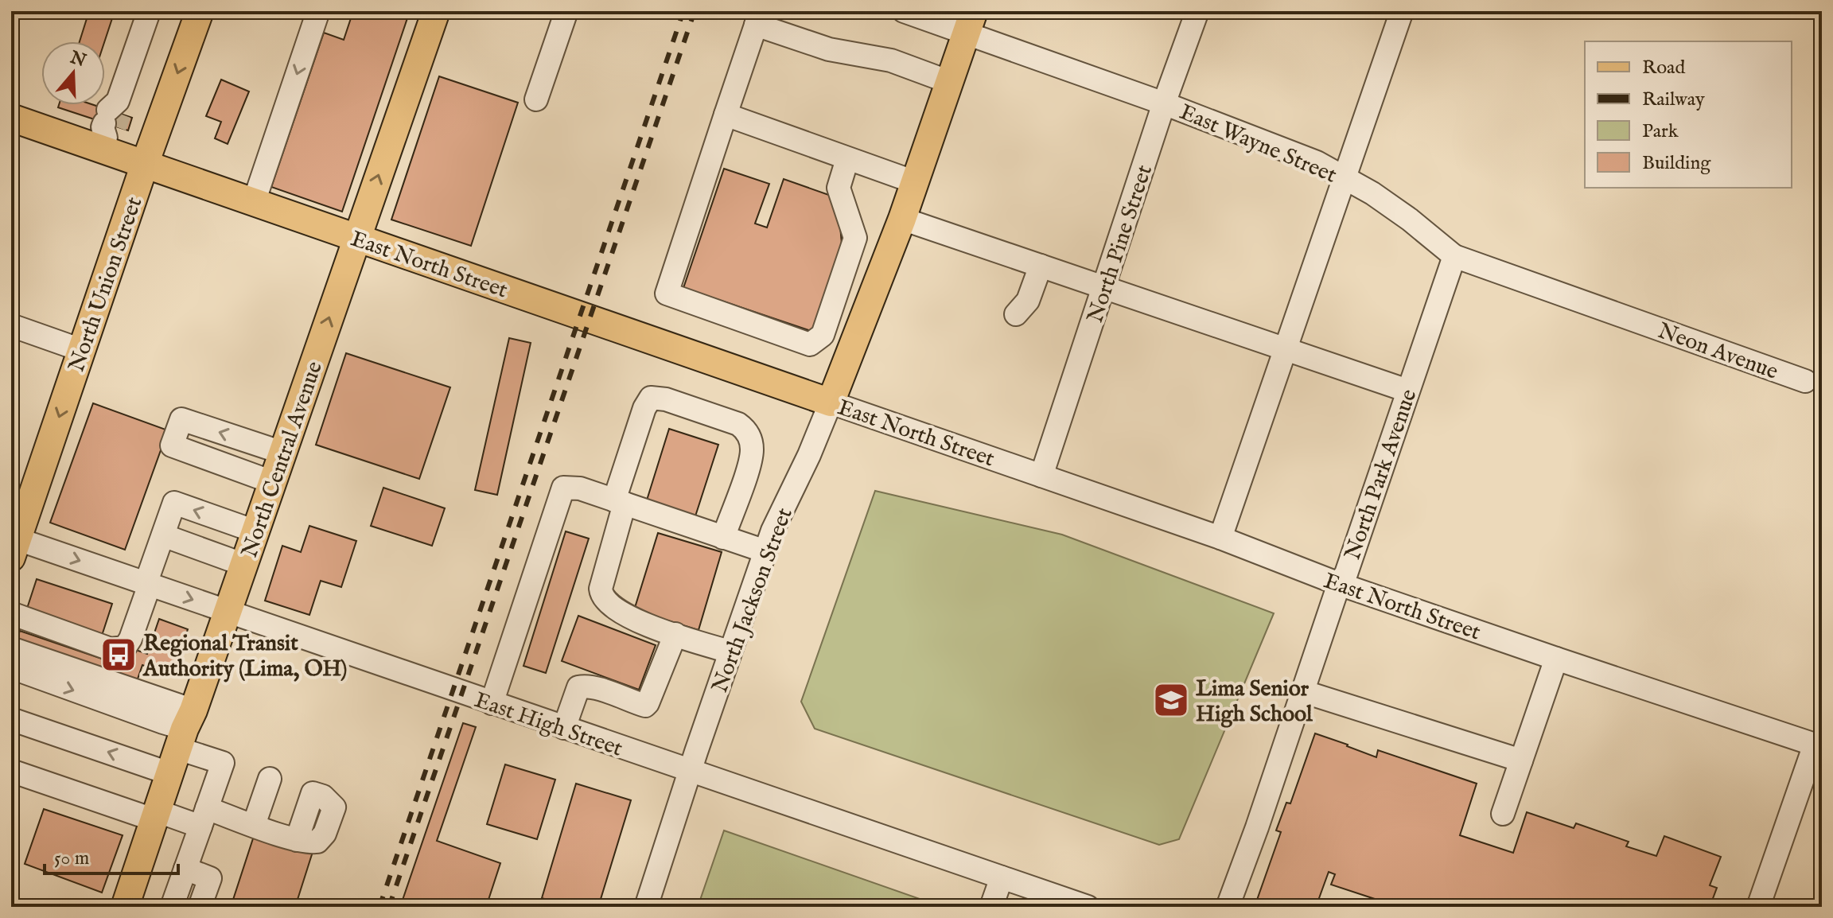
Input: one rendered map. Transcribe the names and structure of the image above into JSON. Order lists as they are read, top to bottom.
{
  "streets": {
    "main road": [
      "East North Street",
      "North Union Street",
      "North Central Avenue",
      "North Jackson Street"
    ],
    "street": [
      "East Wayne Street",
      "North Pine Street",
      "Neon Avenue",
      "North Park Avenue",
      "East High Street"
    ]
  },
  "crossings": [
    ["East Wayne Street", "North Pine Street"],
    ["East Wayne Street", "Neon Avenue"],
    ["East Wayne Street", "North Park Avenue"],
    ["East Wayne Street", "North Jackson Street"],
    ["North Pine Street", "East North Street"],
    ["East North Street", "North Union Street"],
    ["East North Street", "North Central Avenue"],
    ["East North Street", "North Park Avenue"],
    ["East North Street", "North Jackson Street"],
    ["North Union Street", "East High Street"],
    ["North Central Avenue", "East High Street"],
    ["North Jackson Street", "East High Street"]
  ],
  "one_way": ["North Union Street", "North Central Avenue"],
  "places": {
    "bus stop": ["Regional Transit Authority (Lima, OH)"],
    "school or university": ["Lima Senior High School"]
  },
  "legend": [
    "Road",
    "Railway",
    "Park",
    "Building"
  ],
  "scale_bar": "50 m",
  "north": "top"
}
